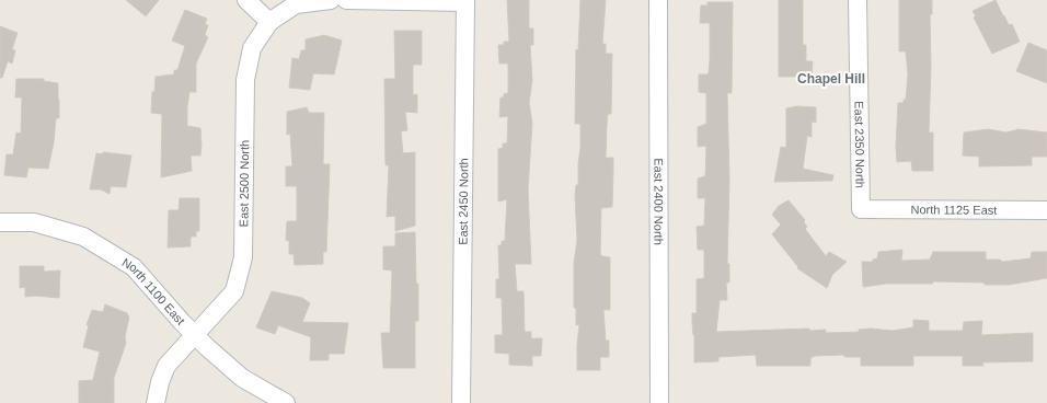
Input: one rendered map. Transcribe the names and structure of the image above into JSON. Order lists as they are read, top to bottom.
{
  "streets": {
    "street": [
      "East 2350 North",
      "East 2500 North",
      "East 2450 North",
      "East 2400 North",
      "North 1125 East",
      "North 1100 East"
    ]
  },
  "crossings": [
    ["East 2350 North", "North 1125 East"],
    ["East 2500 North", "North 1100 East"]
  ],
  "districts": ["Chapel Hill"]
}
